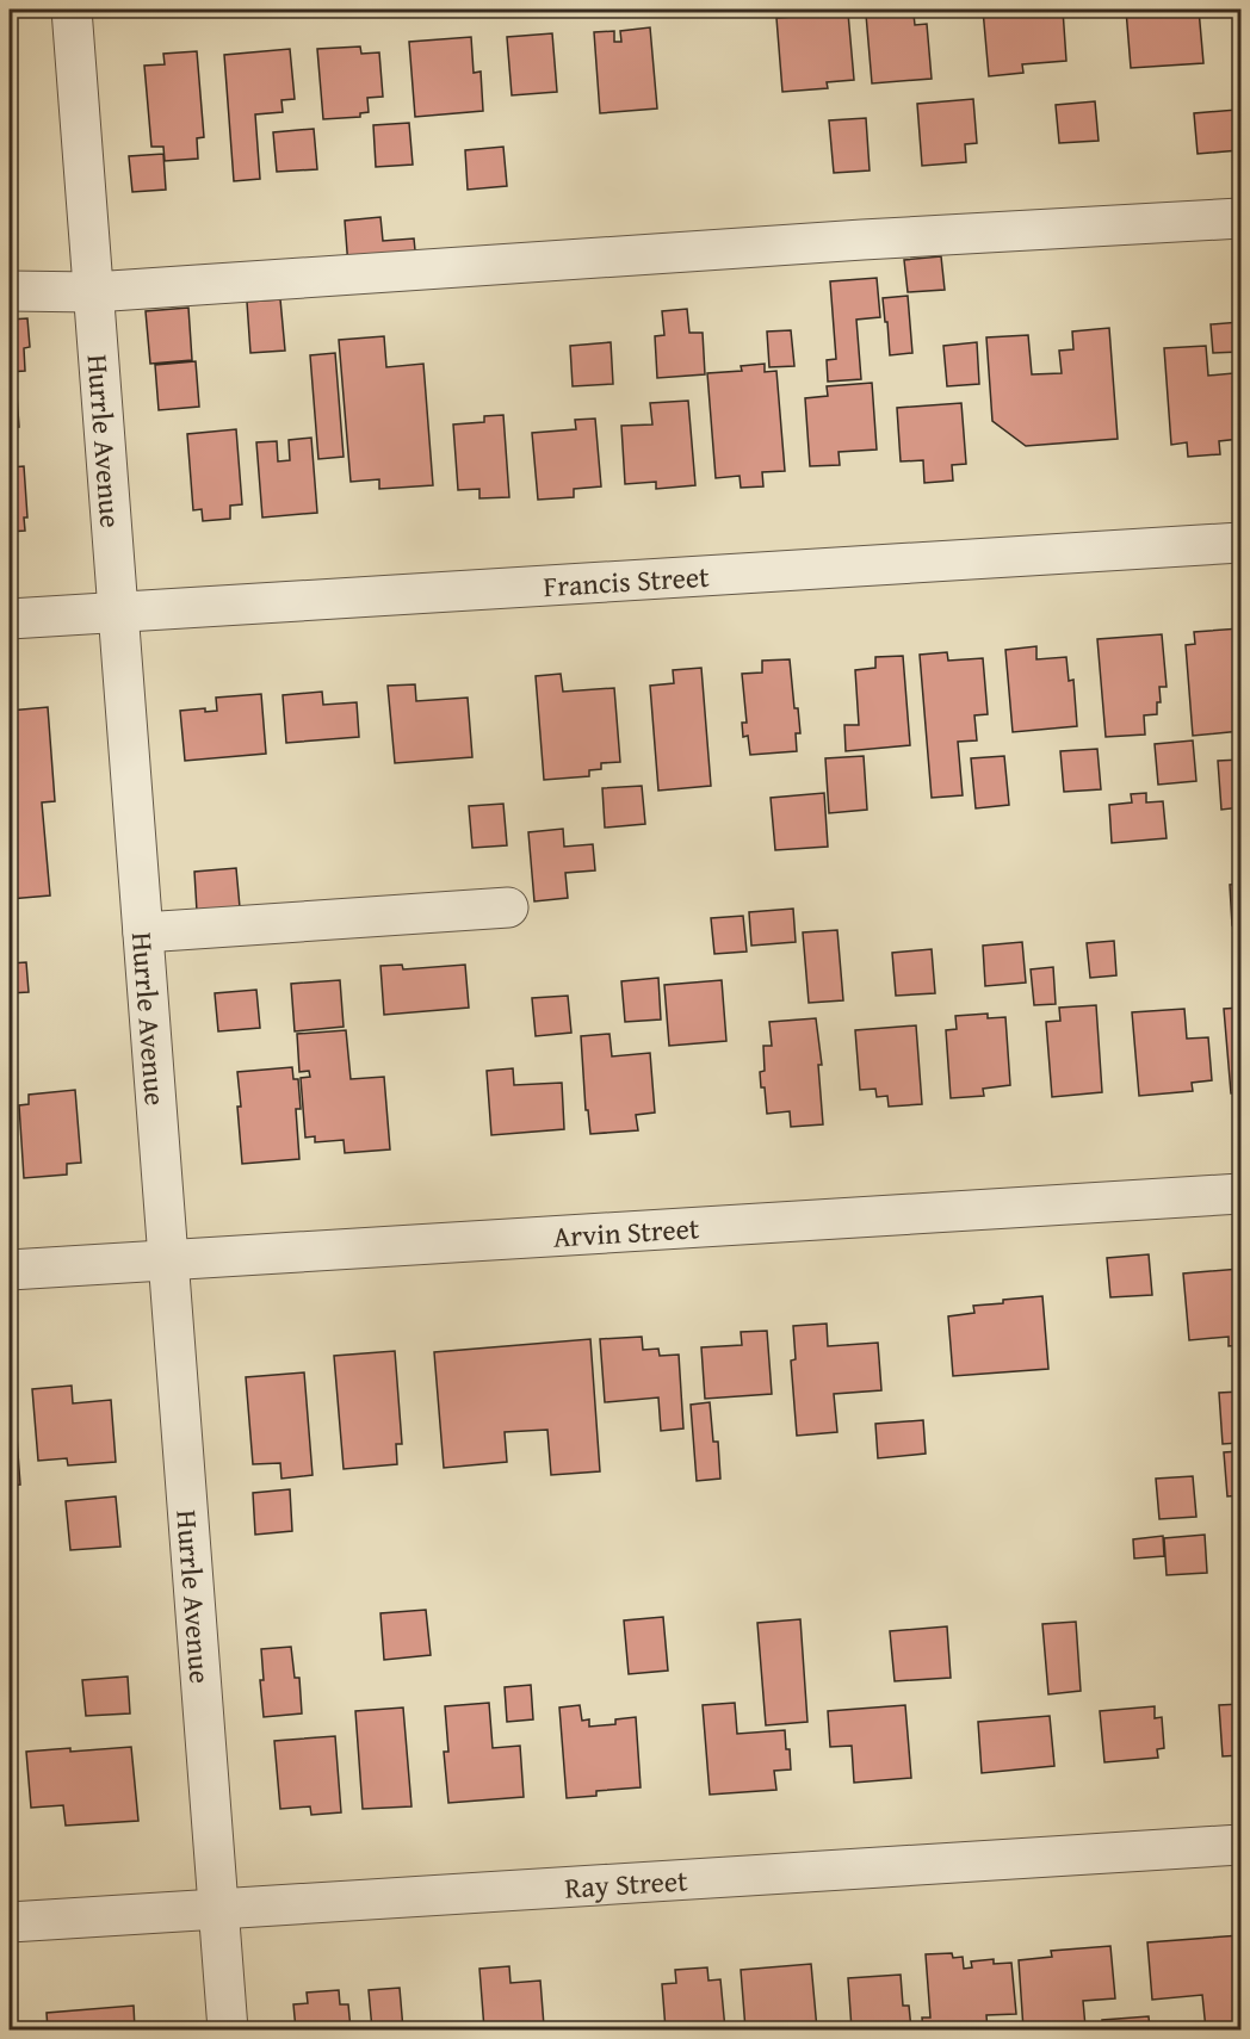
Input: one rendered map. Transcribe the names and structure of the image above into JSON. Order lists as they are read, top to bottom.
{
  "streets": {
    "street": [
      "Hurrle Avenue",
      "Francis Street",
      "Arvin Street",
      "Ray Street"
    ]
  },
  "crossings": [
    ["Hurrle Avenue", "Francis Street"],
    ["Hurrle Avenue", "Arvin Street"],
    ["Hurrle Avenue", "Ray Street"]
  ]
}
